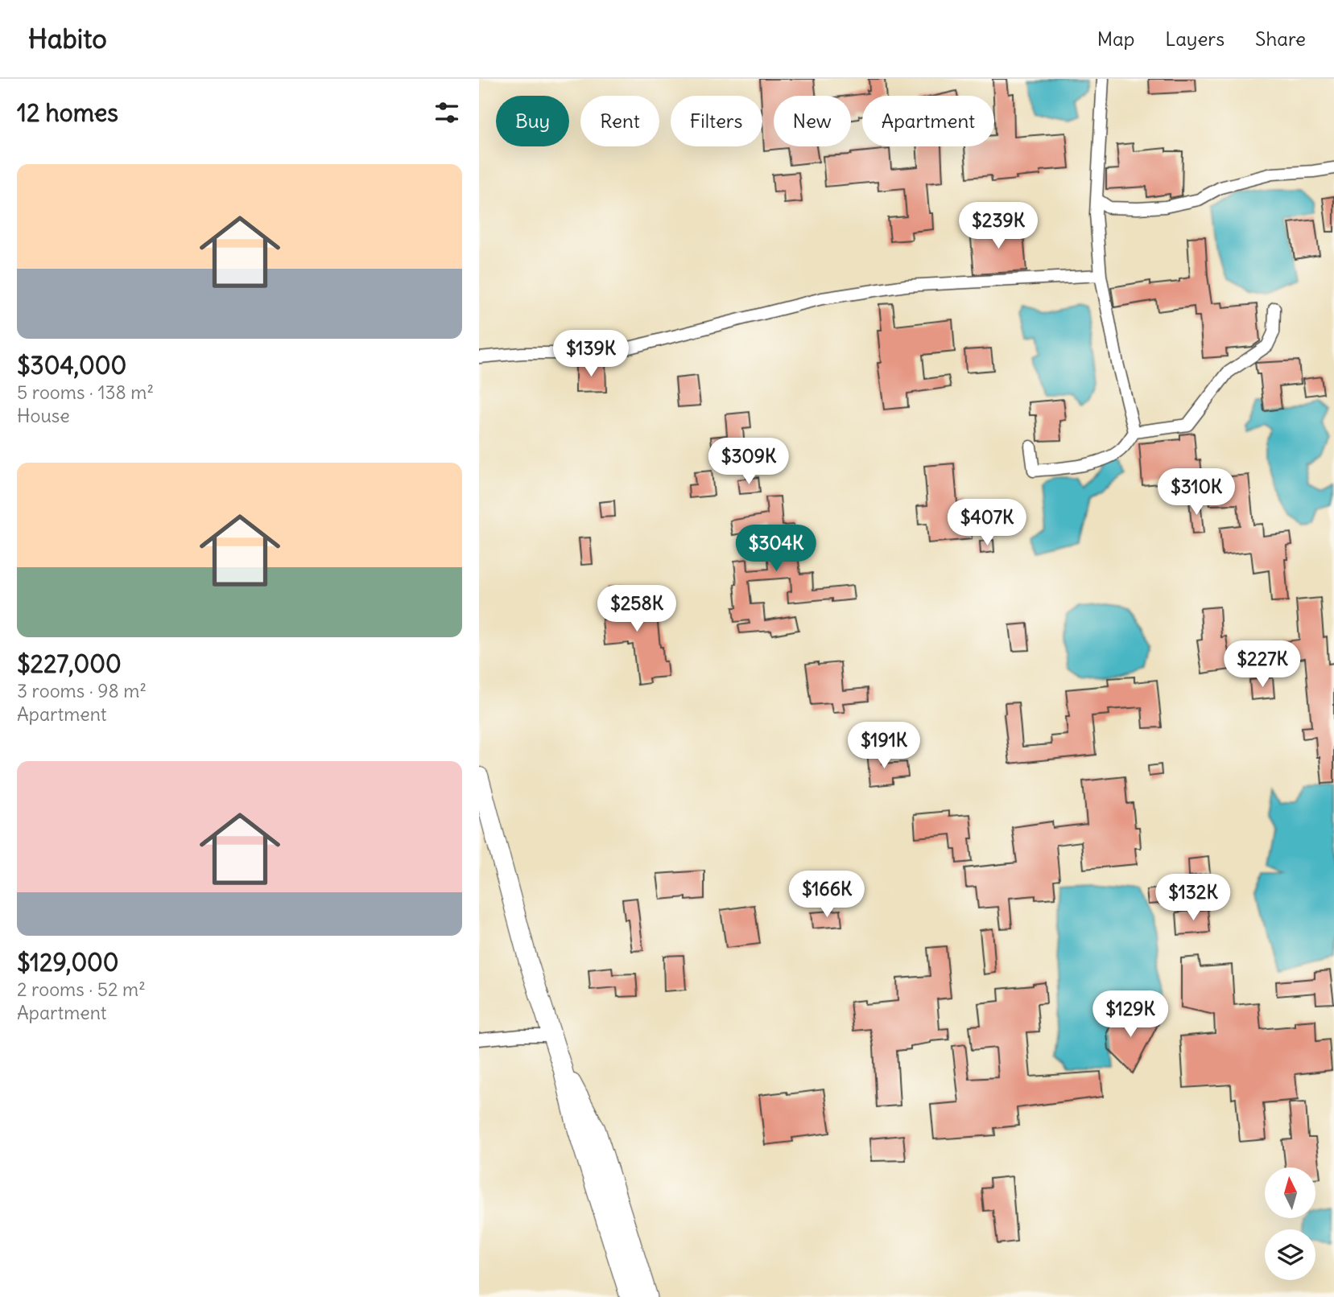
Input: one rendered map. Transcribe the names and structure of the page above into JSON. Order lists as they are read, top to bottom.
{
  "north": "top",
  "page": {
    "header": "Habito",
    "nav": ["Map", "Layers", "Share"],
    "heading": "12 homes",
    "chip": [
      "Buy",
      "Rent",
      "Filters",
      "New",
      "Apartment"
    ],
    "list": [
      {
        "name": "$304,000",
        "note": "5 rooms · 138 m² · House"
      },
      {
        "name": "$227,000",
        "note": "3 rooms · 98 m² · Apartment"
      },
      {
        "name": "$129,000",
        "note": "2 rooms · 52 m² · Apartment"
      }
    ],
    "price": [
      "$239K",
      "$139K",
      "$309K",
      "$310K",
      "$407K",
      "$304K",
      "$258K",
      "$227K",
      "$191K",
      "$166K",
      "$132K",
      "$129K"
    ]
  }
}
